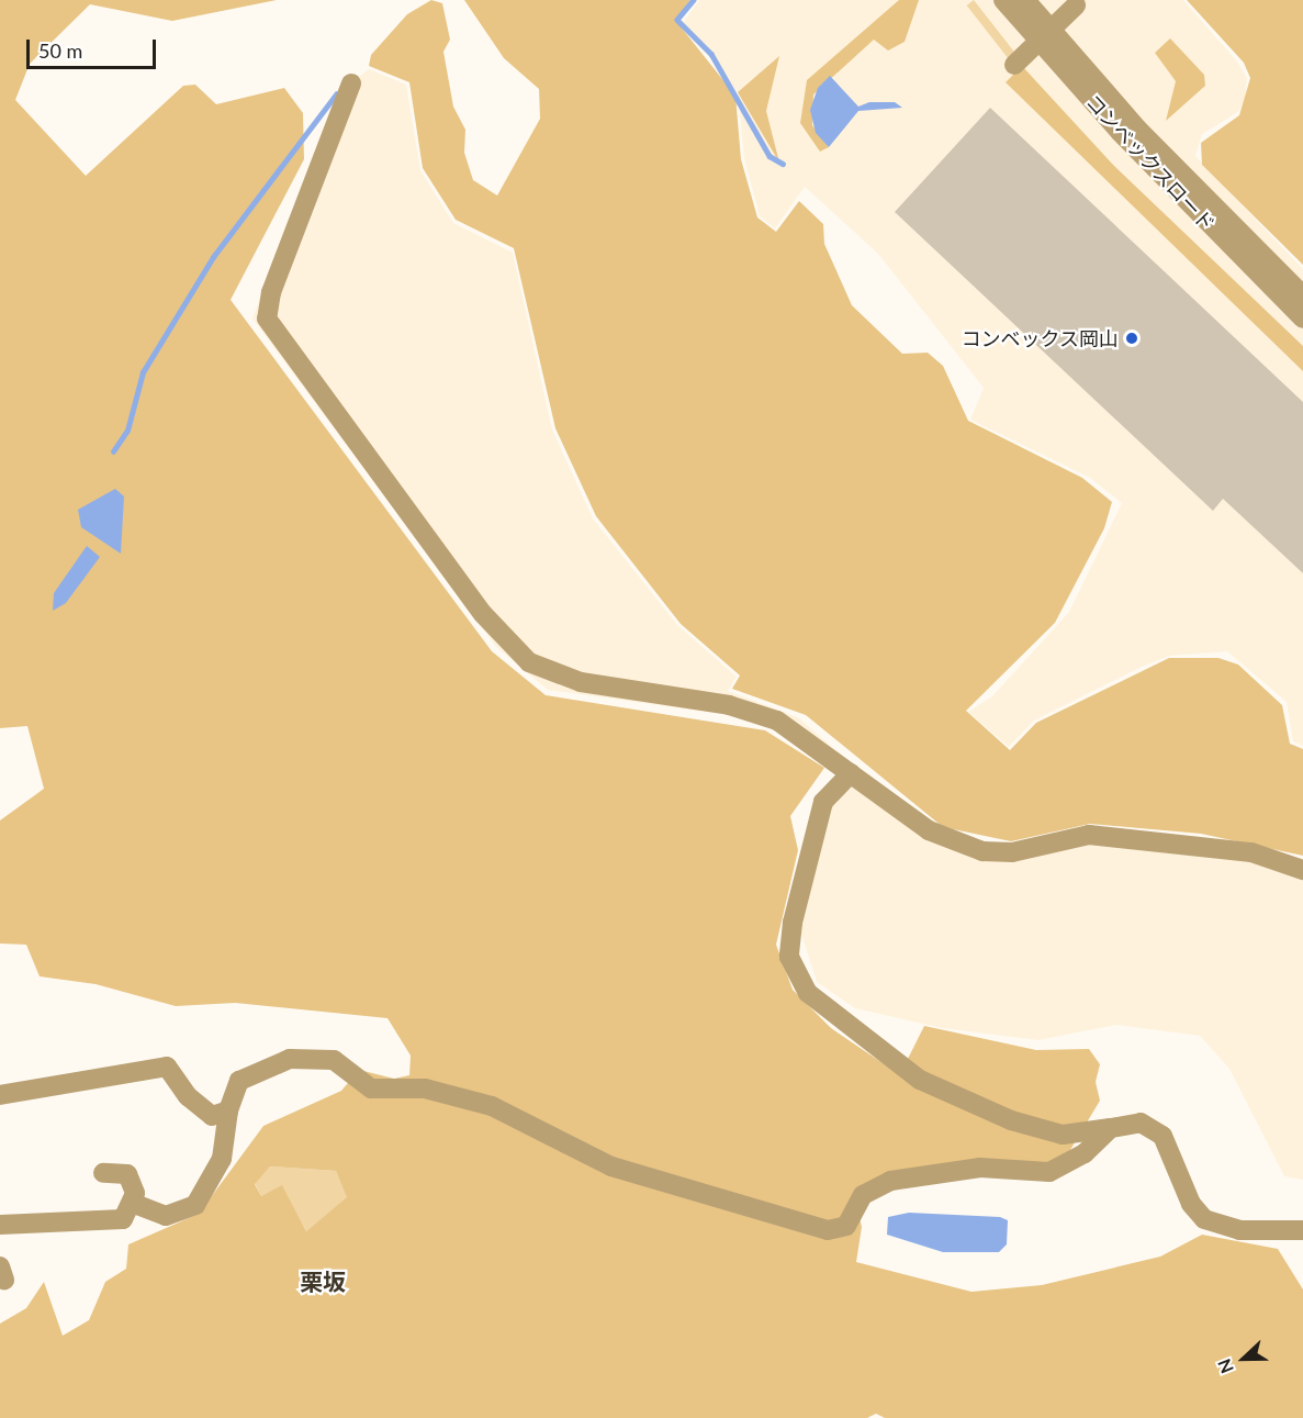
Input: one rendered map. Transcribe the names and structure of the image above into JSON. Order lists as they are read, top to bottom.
{
  "streets": {
    "street": ["コンベックスロード"]
  },
  "districts": ["栗坂"],
  "places": ["コンベックス岡山"],
  "scale_bar": "50 m",
  "north": "left"
}
